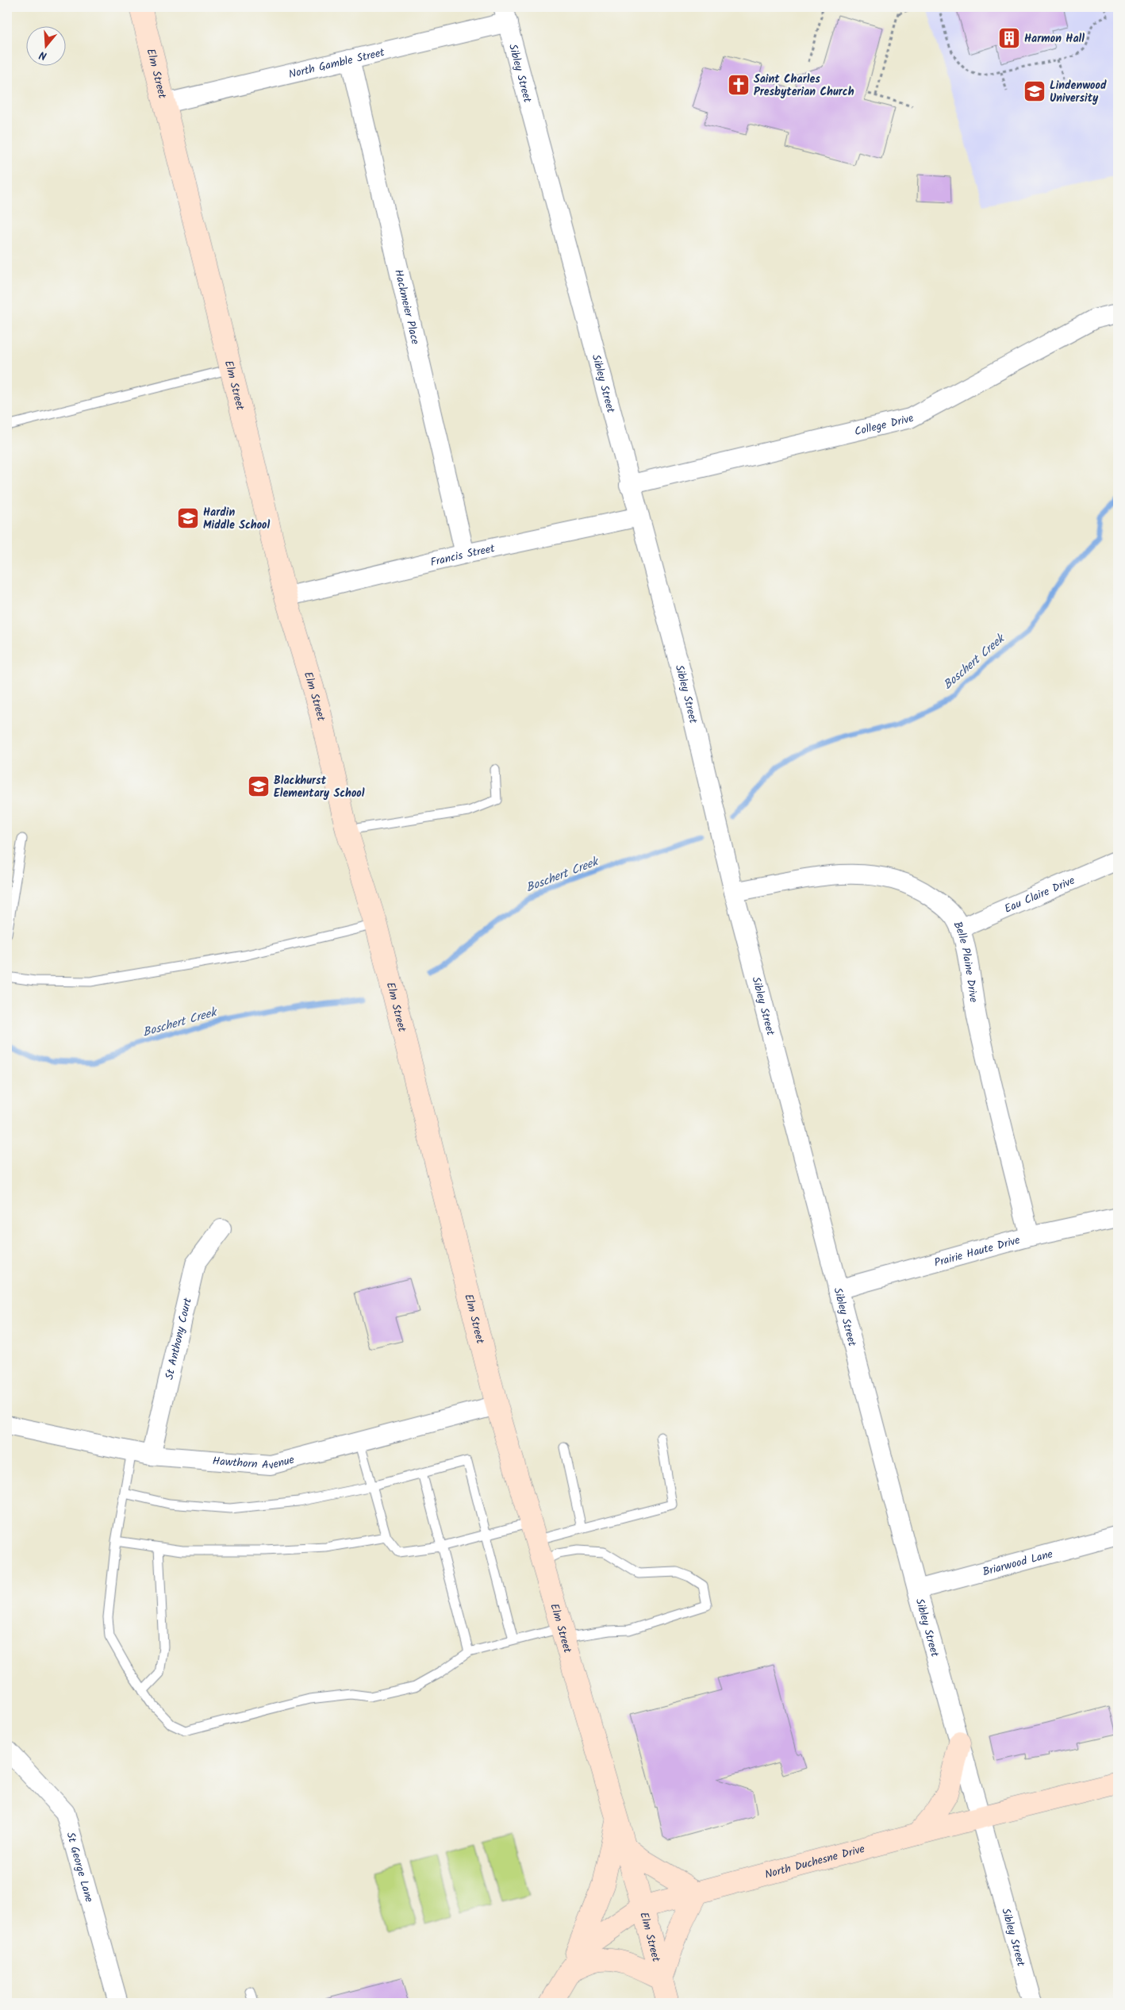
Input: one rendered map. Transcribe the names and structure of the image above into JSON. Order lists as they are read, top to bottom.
{
  "streets": {
    "main road": ["Elm Street", "North Duchesne Drive"],
    "street": [
      "North Gamble Street",
      "Sibley Street",
      "Hackmeier Place",
      "College Drive",
      "Francis Street",
      "Eau Claire Drive",
      "Belle Plaine Drive",
      "Prairie Haute Drive",
      "St Anthony Court",
      "Hawthorn Avenue",
      "Briarwood Lane",
      "St George Lane"
    ]
  },
  "crossings": [
    ["North Gamble Street", "Elm Street"],
    ["North Gamble Street", "Sibley Street"],
    ["North Gamble Street", "Hackmeier Place"],
    ["Elm Street", "Francis Street"],
    ["Elm Street", "Hawthorn Avenue"],
    ["Elm Street", "North Duchesne Drive"],
    ["Sibley Street", "College Drive"],
    ["Sibley Street", "Francis Street"],
    ["Sibley Street", "Belle Plaine Drive"],
    ["Sibley Street", "Prairie Haute Drive"],
    ["Sibley Street", "Briarwood Lane"],
    ["Sibley Street", "North Duchesne Drive"],
    ["Hackmeier Place", "Francis Street"],
    ["Eau Claire Drive", "Belle Plaine Drive"],
    ["Belle Plaine Drive", "Prairie Haute Drive"],
    ["St Anthony Court", "Hawthorn Avenue"]
  ],
  "water": ["Boschert Creek"],
  "places": {
    "building": ["Harmon Hall"],
    "church": ["Saint Charles Presbyterian Church"],
    "school or university": ["Lindenwood University", "Hardin Middle School", "Blackhurst Elementary School"]
  },
  "north": "bottom"
}
